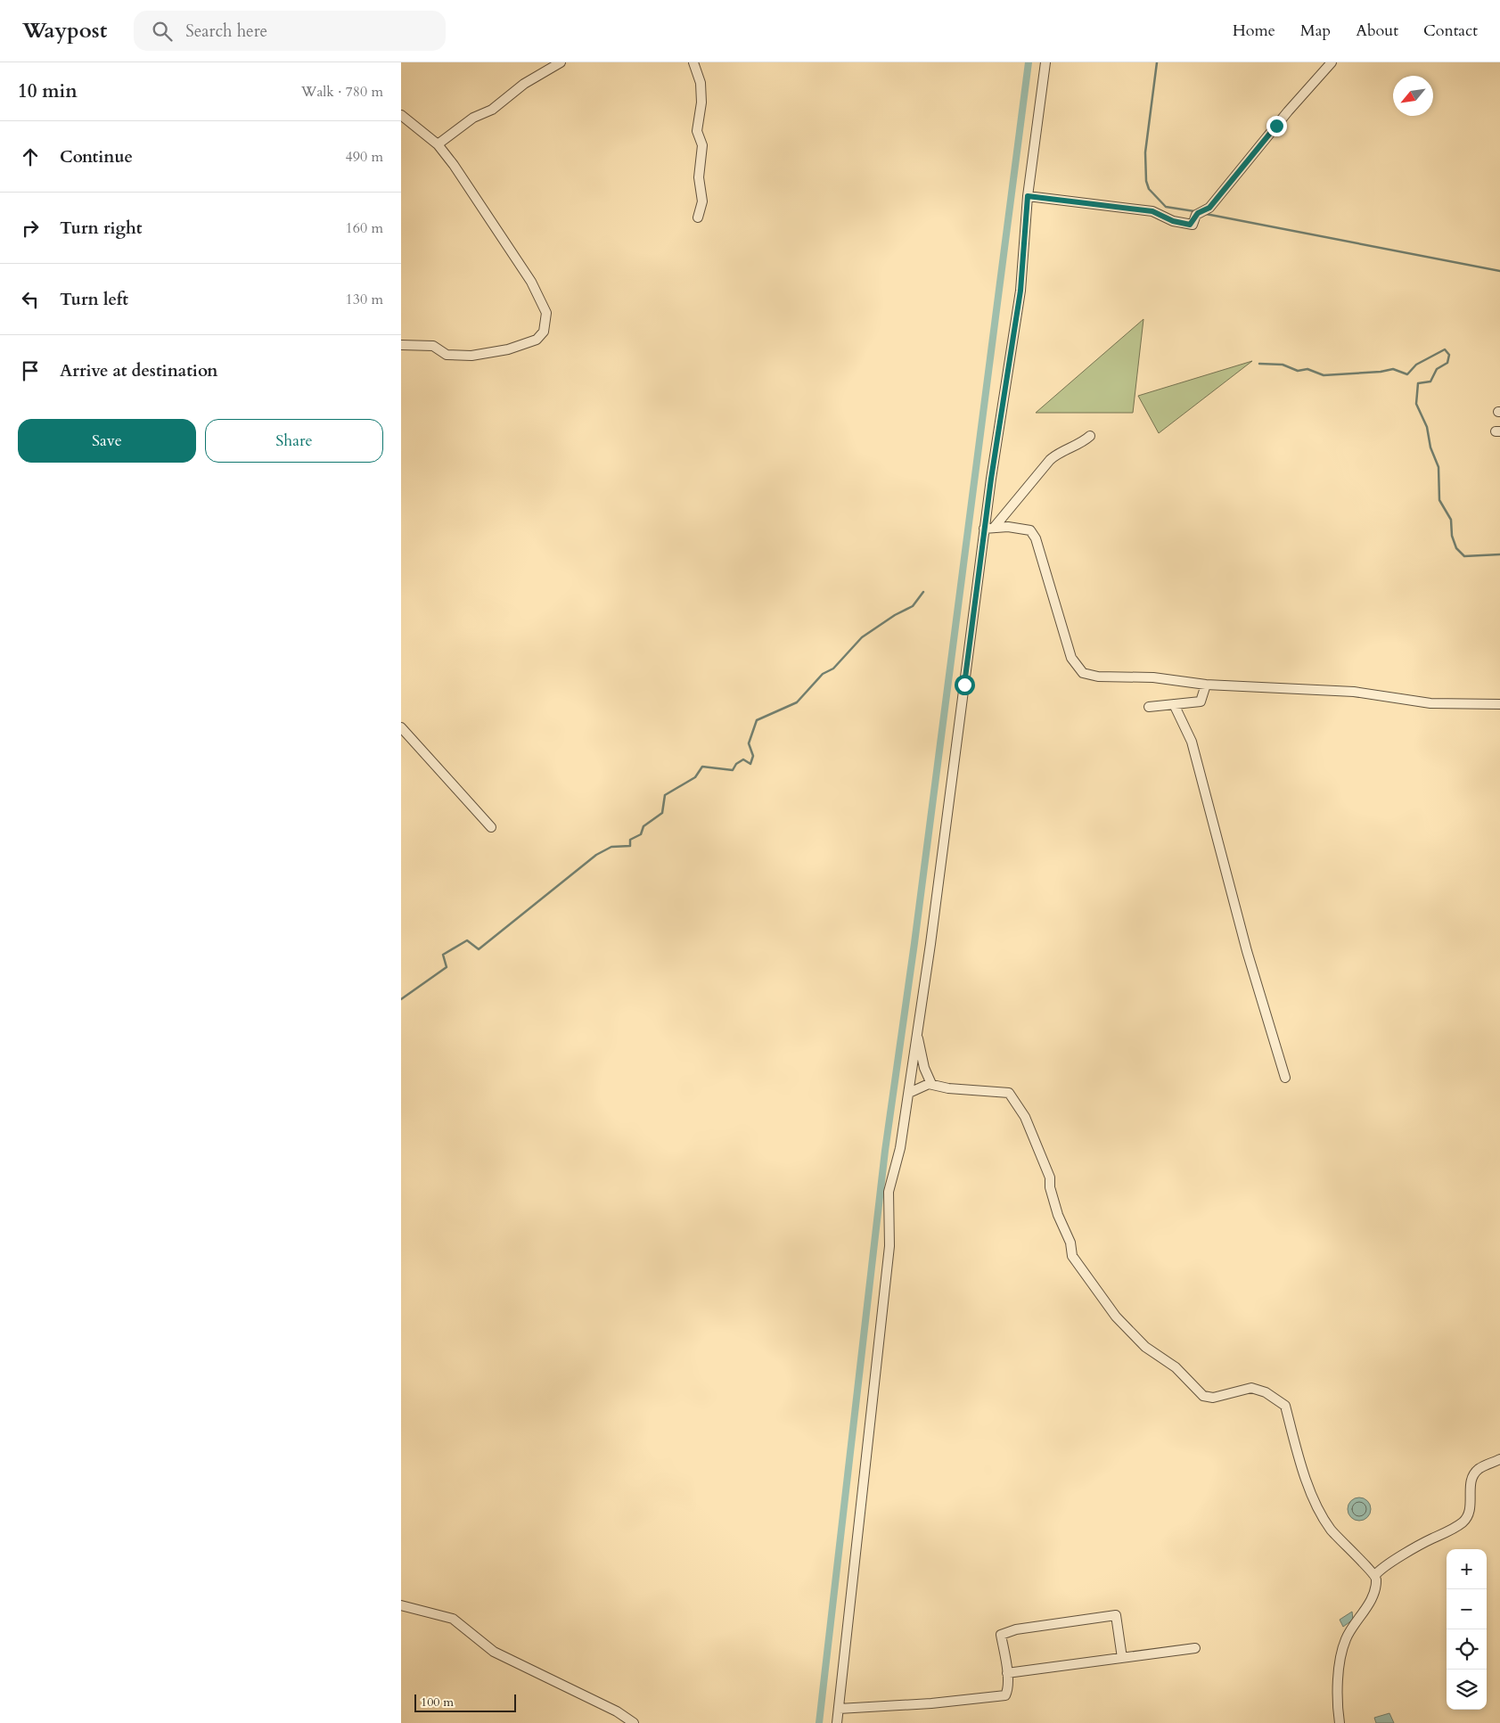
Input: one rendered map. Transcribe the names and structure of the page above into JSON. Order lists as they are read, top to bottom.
{
  "scale_bar": "100 m",
  "north": "bottom left",
  "page": {
    "header": "Waypost",
    "search": "Search here",
    "nav": [
      "Home",
      "Map",
      "About",
      "Contact"
    ],
    "heading": ["10 min", "Walk · 780 m"],
    "list": [
      ["Continue", "490 m"],
      ["Turn right", "160 m"],
      ["Turn left", "130 m"],
      "Arrive at destination"
    ],
    "buttons": ["Save", "Share"],
    "map_buttons": ["+", "−"],
    "scale": "100 m"
  }
}
